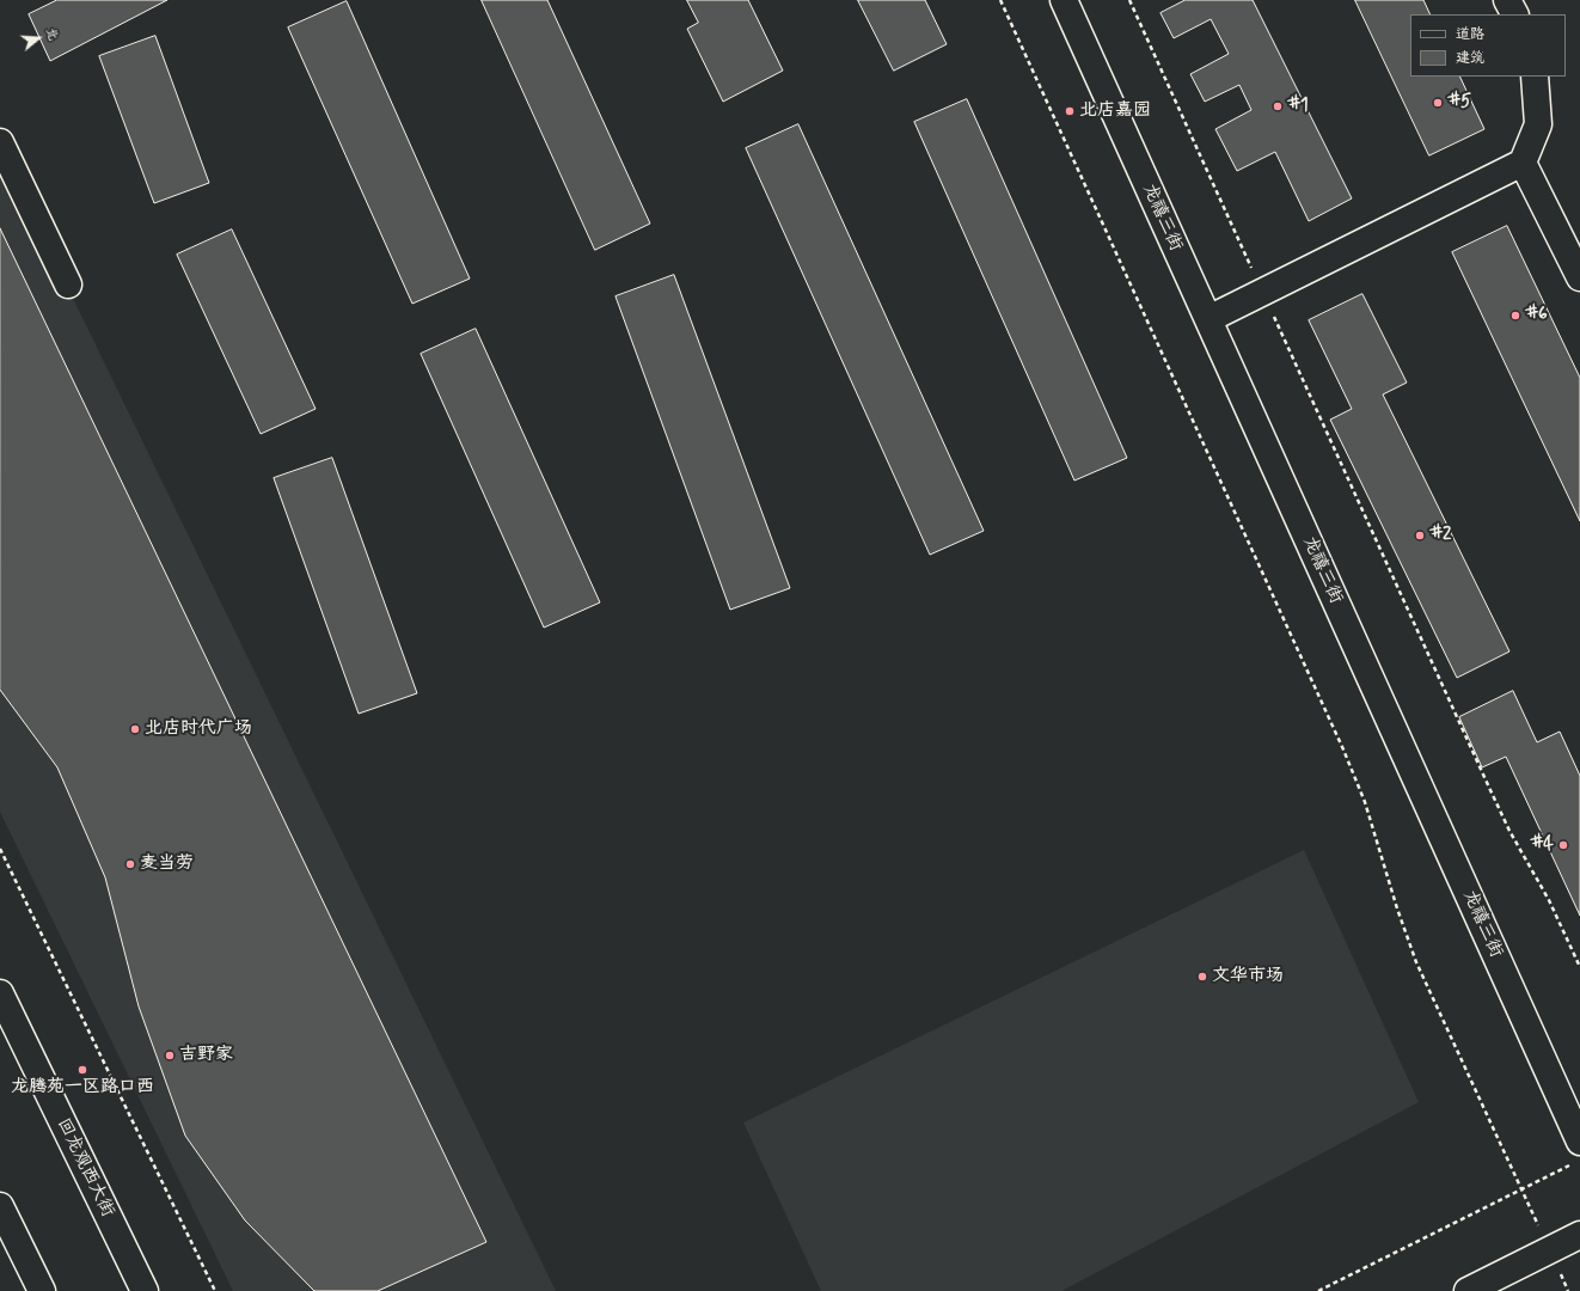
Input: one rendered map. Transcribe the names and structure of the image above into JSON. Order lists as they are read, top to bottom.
{
  "streets": {
    "street": ["龙禧三街", "回龙观西大街"]
  },
  "places": [
    "#5",
    "#1",
    "北店嘉园",
    "#6",
    "#2",
    "北店时代广场",
    "#4",
    "麦当劳",
    "文华市场",
    "吉野家",
    "龙腾苑一区路口西"
  ],
  "legend": ["道路", "建筑"],
  "north": "right"
}
